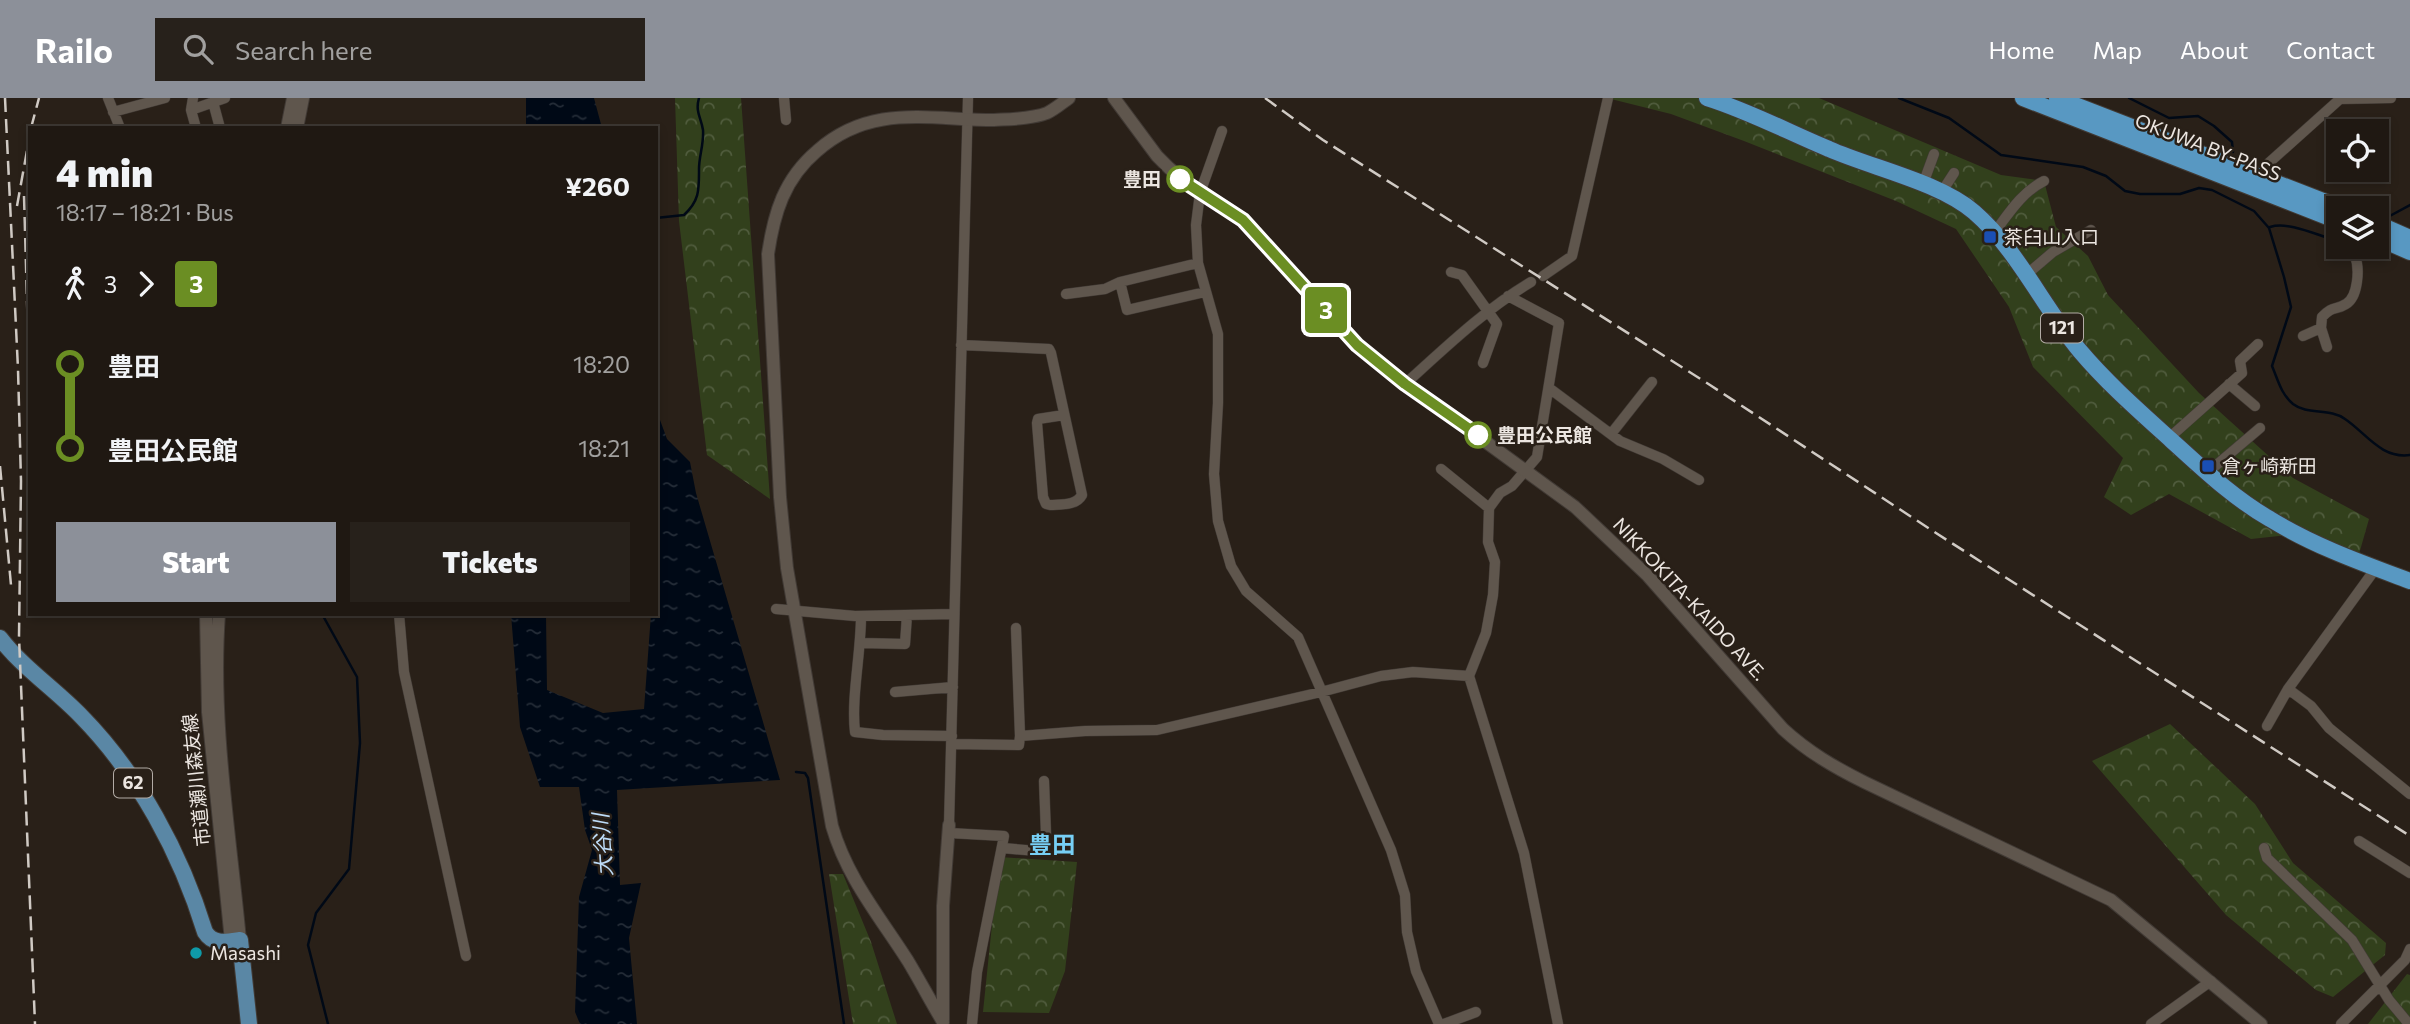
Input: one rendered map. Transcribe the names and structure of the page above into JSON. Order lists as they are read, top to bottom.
{
  "streets": {
    "highway": ["OKUWA BY-PASS", "121"],
    "main road": ["62"],
    "street": ["NIKKOKITA-KAIDO AVE.", "市道瀬川森友線"]
  },
  "crossings": [
    ["市道瀬川森友線", "62"]
  ],
  "districts": ["豊田"],
  "water": ["大谷川"],
  "places": {
    "other": ["豊田", "豊田公民館", "Masashi"],
    "transit": ["茶臼山入口", "倉ヶ崎新田"]
  },
  "lines": ["bus line 3"],
  "page": {
    "header": "Railo",
    "search": "Search here",
    "nav": [
      "Home",
      "Map",
      "About",
      "Contact"
    ],
    "on_map": "3",
    "heading": ["4 min", "18:17 – 18:21 · Bus", "¥260"],
    "legs": ["3", "3"],
    "list": [
      {
        "name": "豊田",
        "value": "18:20"
      },
      {
        "name": "豊田公民館",
        "value": "18:21"
      }
    ],
    "buttons": ["Start", "Tickets"]
  }
}
